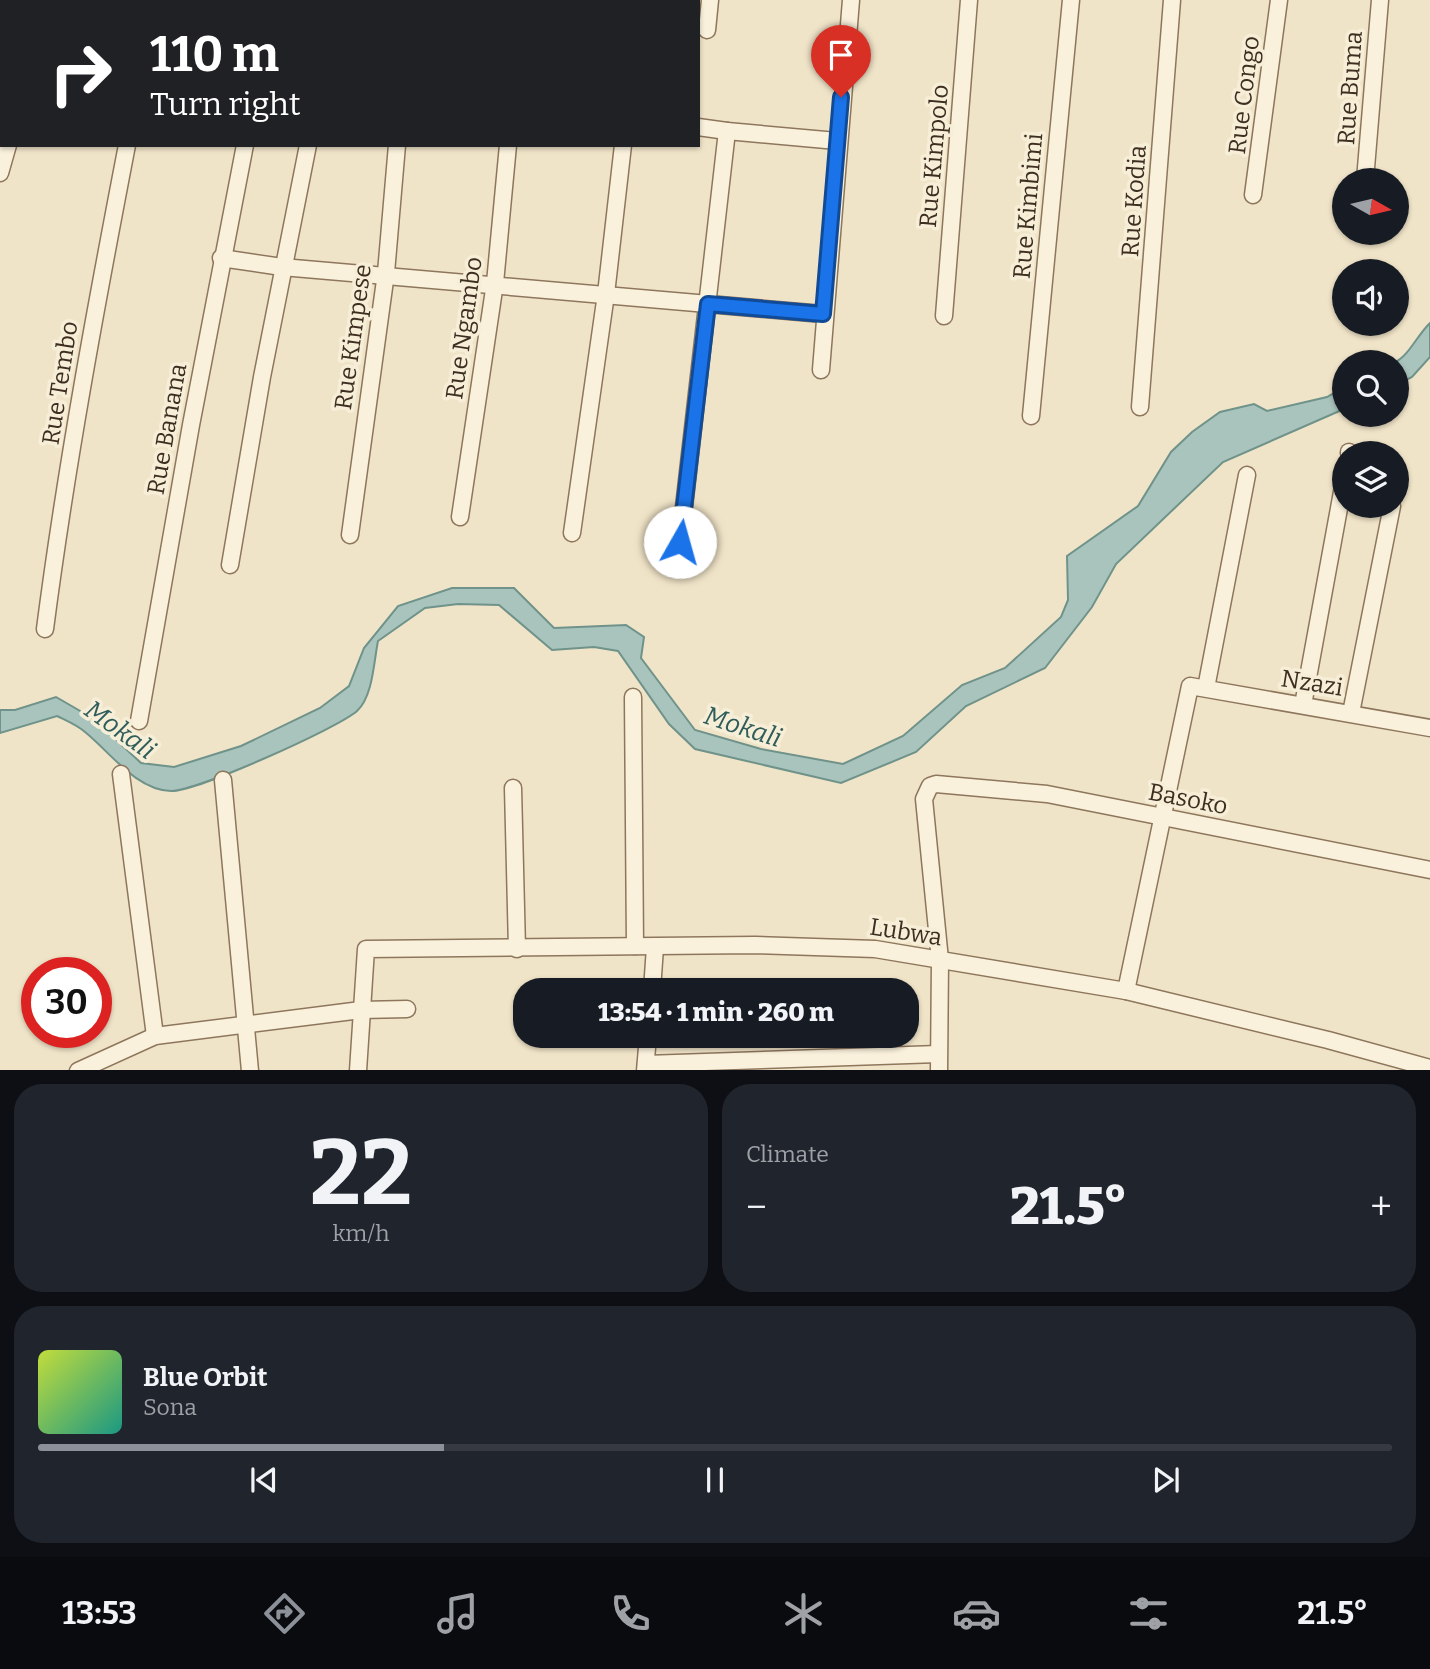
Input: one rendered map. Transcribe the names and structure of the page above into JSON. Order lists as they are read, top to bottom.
{
  "streets": {
    "street": [
      "Rue Buma",
      "Rue Congo",
      "Rue Kimpolo",
      "Rue Kodia",
      "Rue Kimbimi",
      "Rue Ngambo",
      "Rue Kimpese",
      "Rue Tembo",
      "Rue Banana",
      "Nzazi",
      "Basoko",
      "Lubwa"
    ]
  },
  "crossings": [
    ["Nzazi", "Basoko"],
    ["Basoko", "Lubwa"]
  ],
  "water": ["Mokali"],
  "north": "right",
  "page": {
    "turn": ["110 m", "Turn right"],
    "limit": "30",
    "trip": "13:54 · 1 min · 260 m",
    "tile": [
      ["22", "km/h"],
      "Climate"
    ],
    "heat": ["−", "21.5°", "+"],
    "song": ["Blue Orbit", "Sona"],
    "tabs": ["13:53", "21.5°"]
  }
}
